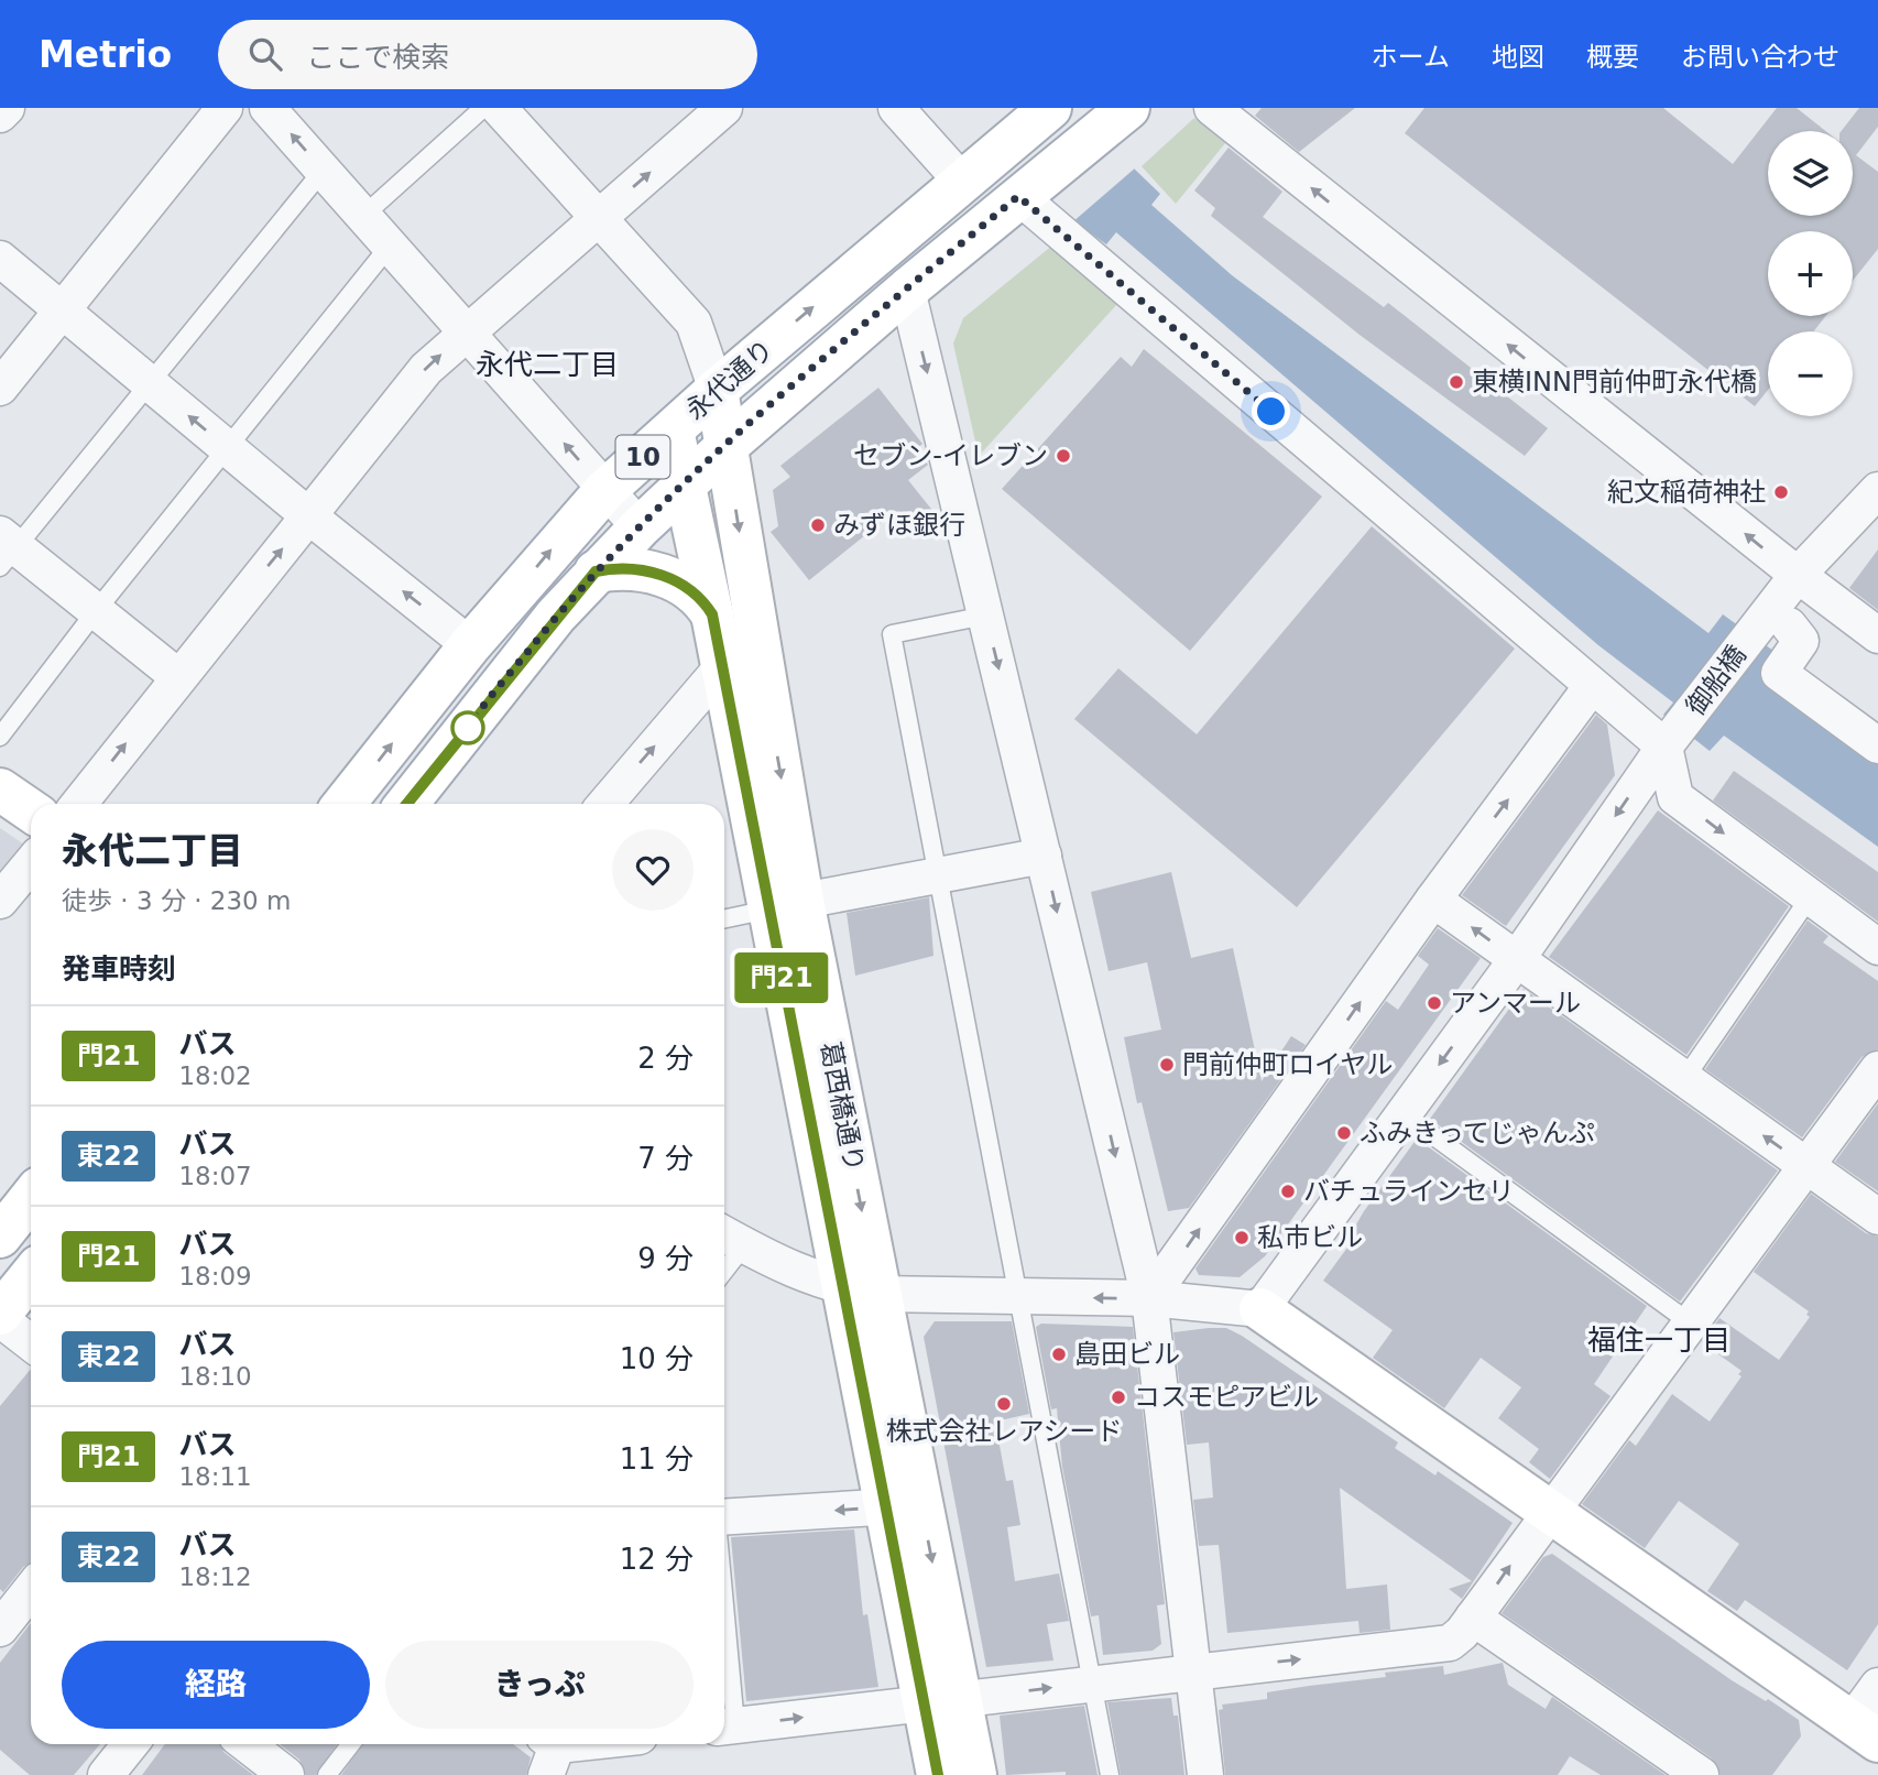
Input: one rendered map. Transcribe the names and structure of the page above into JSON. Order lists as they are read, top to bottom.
{
  "streets": {
    "main road": ["永代通り", "10", "葛西橋通り"],
    "street": ["御船橋"]
  },
  "crossings": [
    ["永代通り", "10"],
    ["永代通り", "葛西橋通り"]
  ],
  "districts": ["永代二丁目", "福住一丁目"],
  "places": [
    "東横INN門前仲町永代橋",
    "セブン-イレブン",
    "紀文稲荷神社",
    "みずほ銀行",
    "アンマール",
    "門前仲町ロイヤル",
    "ふみきってじゃんぷ",
    "バチュラインセリ",
    "私市ビル",
    "島田ビル",
    "コスモピアビル",
    "株式会社レアシード"
  ],
  "lines": ["bus line 門21"],
  "page": {
    "header": "Metrio",
    "search": "ここで検索",
    "nav": [
      "ホーム",
      "地図",
      "概要",
      "お問い合わせ"
    ],
    "on_map": "門21",
    "map_buttons": ["+", "−"],
    "heading": [
      ["永代二丁目", "徒歩 · 3 分 · 230 m"],
      "発車時刻"
    ],
    "list": [
      {
        "mark": "門21",
        "name": "バス",
        "note": "18:02",
        "value": "2 分"
      },
      {
        "mark": "東22",
        "name": "バス",
        "note": "18:07",
        "value": "7 分"
      },
      {
        "mark": "門21",
        "name": "バス",
        "note": "18:09",
        "value": "9 分"
      },
      {
        "mark": "東22",
        "name": "バス",
        "note": "18:10",
        "value": "10 分"
      },
      {
        "mark": "門21",
        "name": "バス",
        "note": "18:11",
        "value": "11 分"
      },
      {
        "mark": "東22",
        "name": "バス",
        "note": "18:12",
        "value": "12 分"
      }
    ],
    "buttons": ["経路", "きっぷ"]
  }
}
